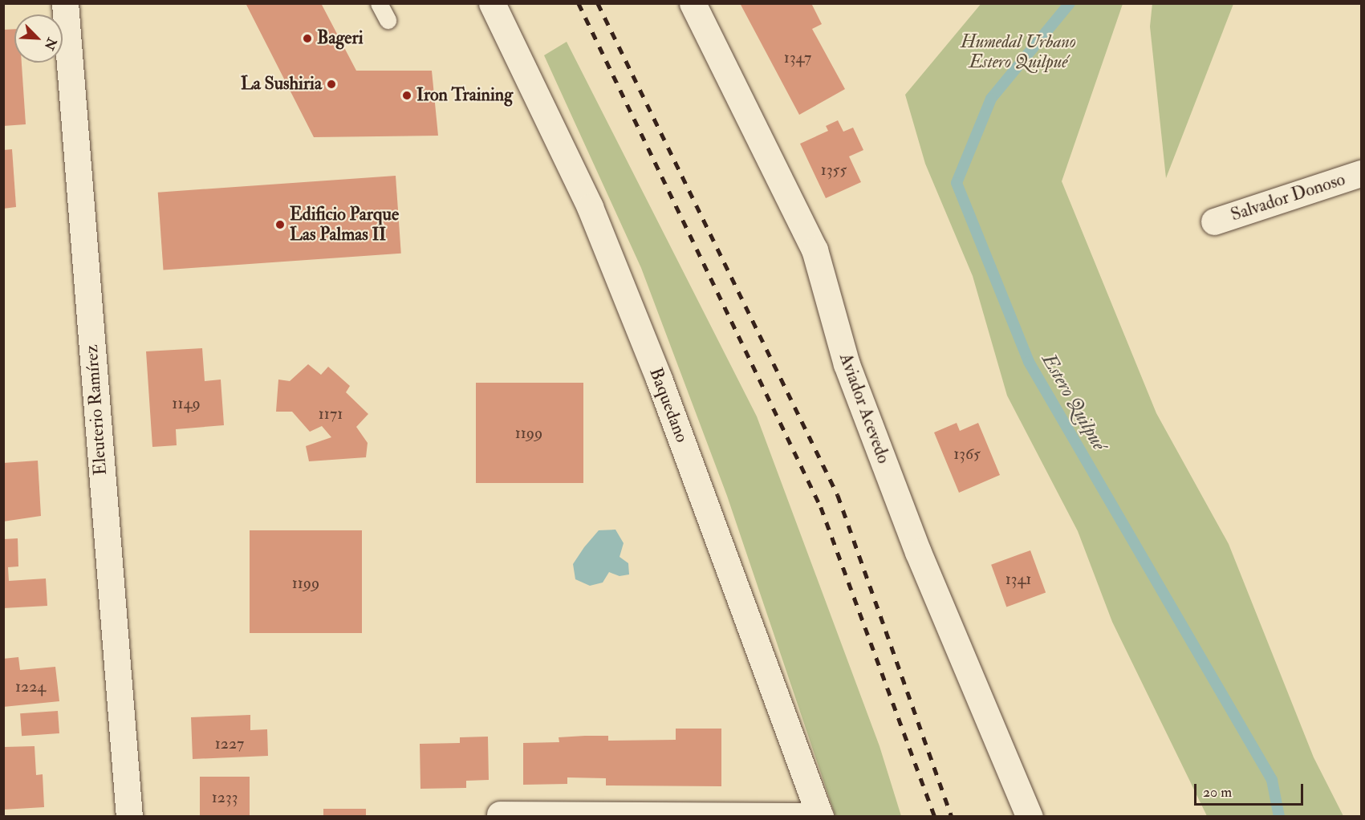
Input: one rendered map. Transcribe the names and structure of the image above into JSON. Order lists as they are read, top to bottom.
{
  "streets": {
    "street": [
      "Salvador Donoso",
      "Baquedano",
      "Aviador Acevedo",
      "Eleuterio Ramírez"
    ]
  },
  "water": ["Estero Quilpué"],
  "parks": ["Humedal Urbano Estero Quilpué"],
  "places": [
    "Bageri",
    "La Sushiria",
    "Iron Training",
    "Edificio Parque Las Palmas II"
  ],
  "house_numbers": [
    "1347",
    "1355",
    "1149",
    "1171",
    "1199",
    "1365",
    "1341",
    "1199",
    "1224",
    "1227",
    "1233"
  ],
  "scale_bar": "20 m",
  "north": "bottom right"
}
